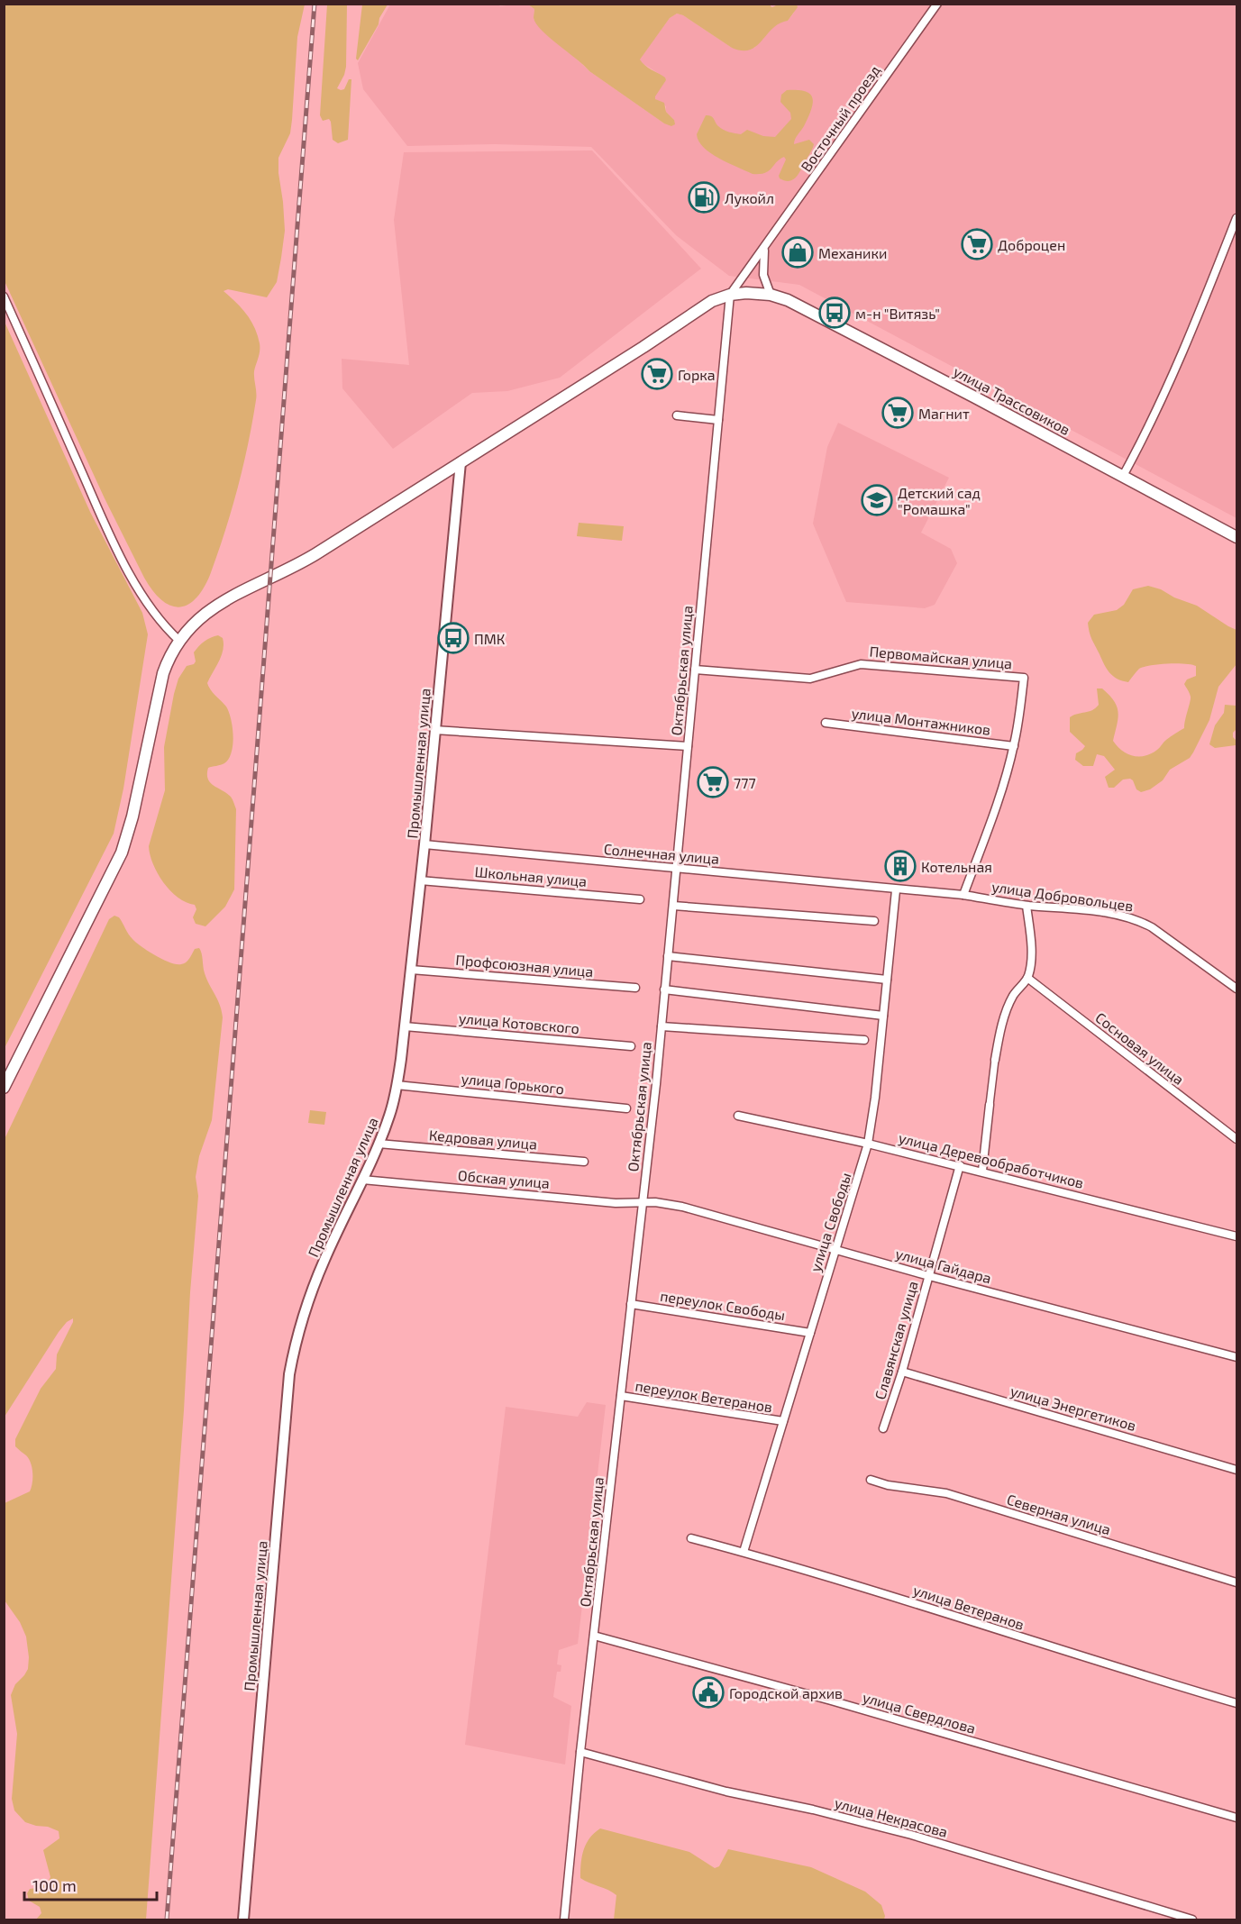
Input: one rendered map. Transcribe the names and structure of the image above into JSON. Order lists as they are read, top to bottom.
{
  "streets": {
    "main road": ["улица Трассовиков"],
    "street": [
      "Восточный проезд",
      "Первомайская улица",
      "Октябрьская улица",
      "улица Монтажников",
      "Промышленная улица",
      "Солнечная улица",
      "Школьная улица",
      "улица Добровольцев",
      "Профсоюзная улица",
      "улица Котовского",
      "Сосновая улица",
      "улица Горького",
      "Кедровая улица",
      "улица Деревообработчиков",
      "Обская улица",
      "улица Свободы",
      "улица Гайдара",
      "переулок Свободы",
      "Славянская улица",
      "переулок Ветеранов",
      "улица Энергетиков",
      "Северная улица",
      "улица Ветеранов",
      "улица Свердлова",
      "улица Некрасова"
    ]
  },
  "crossings": [
    ["Восточный проезд", "улица Трассовиков"],
    ["Восточный проезд", "Октябрьская улица"],
    ["улица Трассовиков", "Октябрьская улица"],
    ["Первомайская улица", "Октябрьская улица"],
    ["Первомайская улица", "улица Монтажников"],
    ["Октябрьская улица", "Солнечная улица"],
    ["Октябрьская улица", "Обская улица"],
    ["Октябрьская улица", "улица Гайдара"],
    ["Октябрьская улица", "переулок Свободы"],
    ["Октябрьская улица", "переулок Ветеранов"],
    ["Октябрьская улица", "улица Свердлова"],
    ["Октябрьская улица", "улица Некрасова"],
    ["Промышленная улица", "Солнечная улица"],
    ["Промышленная улица", "Школьная улица"],
    ["Промышленная улица", "Профсоюзная улица"],
    ["Промышленная улица", "улица Котовского"],
    ["Промышленная улица", "улица Горького"],
    ["Промышленная улица", "Кедровая улица"],
    ["Промышленная улица", "Обская улица"],
    ["Солнечная улица", "улица Добровольцев"],
    ["Солнечная улица", "улица Свободы"],
    ["улица Добровольцев", "улица Свободы"],
    ["улица Деревообработчиков", "улица Свободы"],
    ["улица Деревообработчиков", "Славянская улица"],
    ["Обская улица", "улица Гайдара"],
    ["улица Свободы", "улица Гайдара"],
    ["улица Свободы", "переулок Свободы"],
    ["улица Свободы", "переулок Ветеранов"],
    ["улица Свободы", "улица Ветеранов"],
    ["улица Гайдара", "Славянская улица"],
    ["Славянская улица", "улица Энергетиков"]
  ],
  "places": {
    "fuel station": ["Лукойл"],
    "supermarket": [
      "Доброцен",
      "Горка",
      "Магнит",
      "777"
    ],
    "shop": ["Механики"],
    "bus stop": ["м-н \"Витязь\"", "ПМК"],
    "school or university": ["Детский сад \"Ромашка\""],
    "building": ["Котельная"],
    "public building": ["Городской архив"]
  },
  "scale_bar": "100 m"
}
